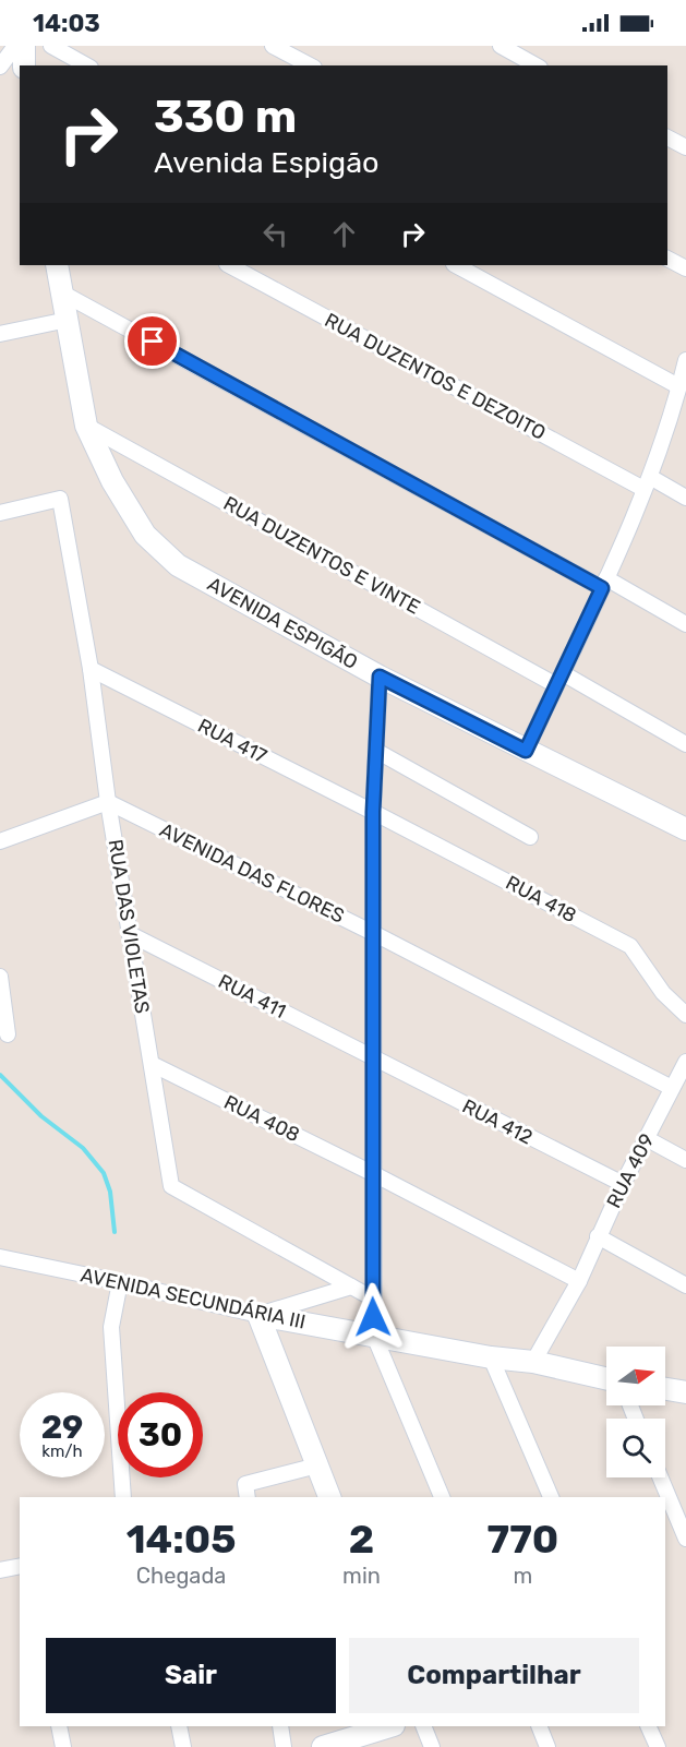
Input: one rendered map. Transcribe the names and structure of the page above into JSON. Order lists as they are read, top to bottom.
{
  "streets": {
    "street": [
      "RUA DUZENTOS E DEZOITO",
      "RUA DUZENTOS E VINTE",
      "AVENIDA ESPIGÃO",
      "RUA 417",
      "AVENIDA DAS FLORES",
      "RUA 418",
      "RUA DAS VIOLETAS",
      "RUA 411",
      "RUA 408",
      "RUA 412",
      "RUA 409",
      "AVENIDA SECUNDÁRIA III"
    ]
  },
  "crossings": [
    ["RUA DUZENTOS E VINTE", "AVENIDA ESPIGÃO"],
    ["RUA 417", "RUA 418"],
    ["RUA 417", "RUA DAS VIOLETAS"],
    ["AVENIDA DAS FLORES", "RUA DAS VIOLETAS"],
    ["AVENIDA DAS FLORES", "RUA 409"],
    ["RUA DAS VIOLETAS", "RUA 411"],
    ["RUA DAS VIOLETAS", "RUA 408"],
    ["RUA 411", "RUA 412"],
    ["RUA 412", "RUA 409"],
    ["RUA 409", "AVENIDA SECUNDÁRIA III"]
  ],
  "north": "right",
  "page": {
    "status": "14:03",
    "turn": ["330 m", "Avenida Espigão"],
    "speed": "29 km/h",
    "limit": "30",
    "eta": [
      "14:05",
      "Chegada",
      "2",
      "min",
      "770",
      "m"
    ],
    "buttons": ["Sair", "Compartilhar"]
  }
}
